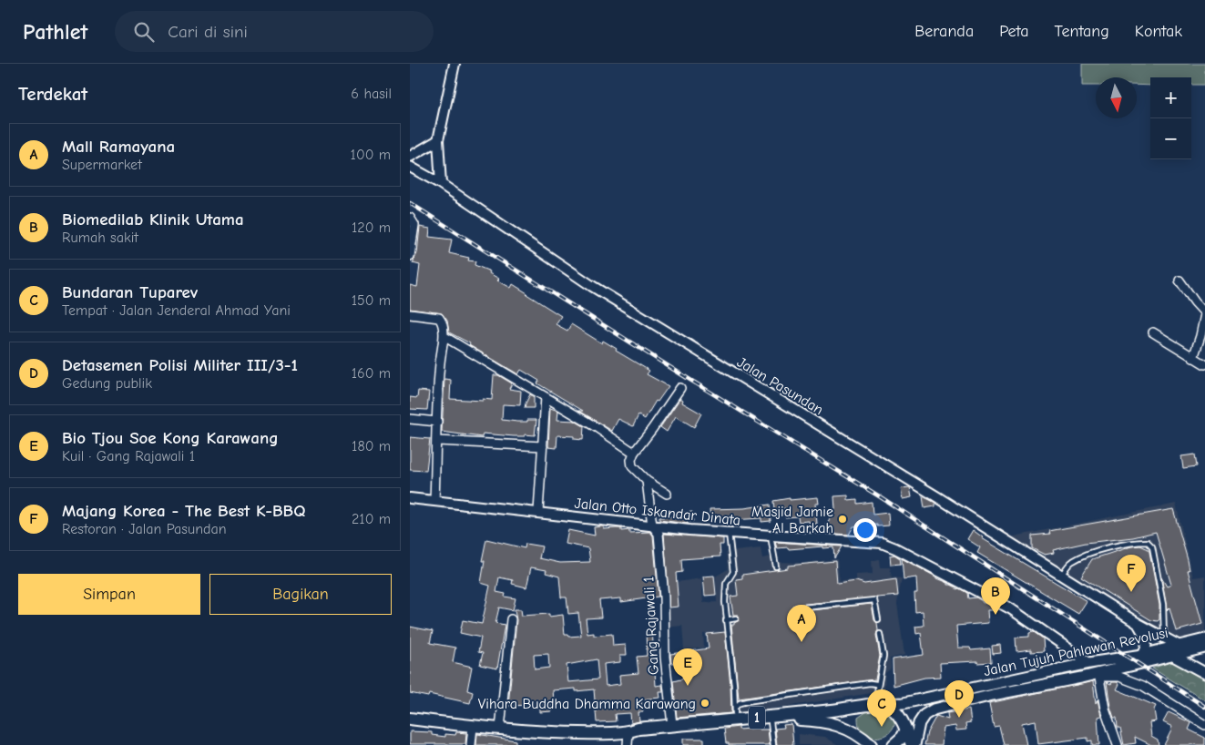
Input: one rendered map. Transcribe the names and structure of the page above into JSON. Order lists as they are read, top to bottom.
{
  "streets": {
    "main road": ["Jalan Tujuh Pahlawan Revolusi", "1"],
    "street": ["Jalan Pasundan", "Jalan Otto Iskandar Dinata", "Gang Rajawali 1"]
  },
  "crossings": [
    ["Jalan Pasundan", "Jalan Tujuh Pahlawan Revolusi"],
    ["Jalan Otto Iskandar Dinata", "Gang Rajawali 1"],
    ["Jalan Otto Iskandar Dinata", "Jalan Tujuh Pahlawan Revolusi"],
    ["Gang Rajawali 1", "Jalan Tujuh Pahlawan Revolusi"]
  ],
  "places": ["Masjid Jamie Al Barkah", "Vihara Buddha Dhamma Karawang"],
  "north": "bottom",
  "page": {
    "header": "Pathlet",
    "search": "Cari di sini",
    "nav": [
      "Beranda",
      "Peta",
      "Tentang",
      "Kontak"
    ],
    "heading": ["Terdekat", "6 hasil"],
    "map_buttons": ["+", "−"],
    "list": [
      {
        "mark": "A",
        "name": "Mall Ramayana",
        "note": "Supermarket",
        "value": "100 m"
      },
      {
        "mark": "B",
        "name": "Biomedilab Klinik Utama",
        "note": "Rumah sakit",
        "value": "120 m"
      },
      {
        "mark": "C",
        "name": "Bundaran Tuparev",
        "note": "Tempat · Jalan Jenderal Ahmad Yani",
        "value": "150 m"
      },
      {
        "mark": "D",
        "name": "Detasemen Polisi Militer III/3-1",
        "note": "Gedung publik",
        "value": "160 m"
      },
      {
        "mark": "E",
        "name": "Bio Tjou Soe Kong Karawang",
        "note": "Kuil · Gang Rajawali 1",
        "value": "180 m"
      },
      {
        "mark": "F",
        "name": "Majang Korea - The Best K-BBQ",
        "note": "Restoran · Jalan Pasundan",
        "value": "210 m"
      }
    ],
    "pins": [
      "F",
      "B",
      "A",
      "E",
      "D",
      "C"
    ],
    "buttons": ["Simpan", "Bagikan"]
  }
}
